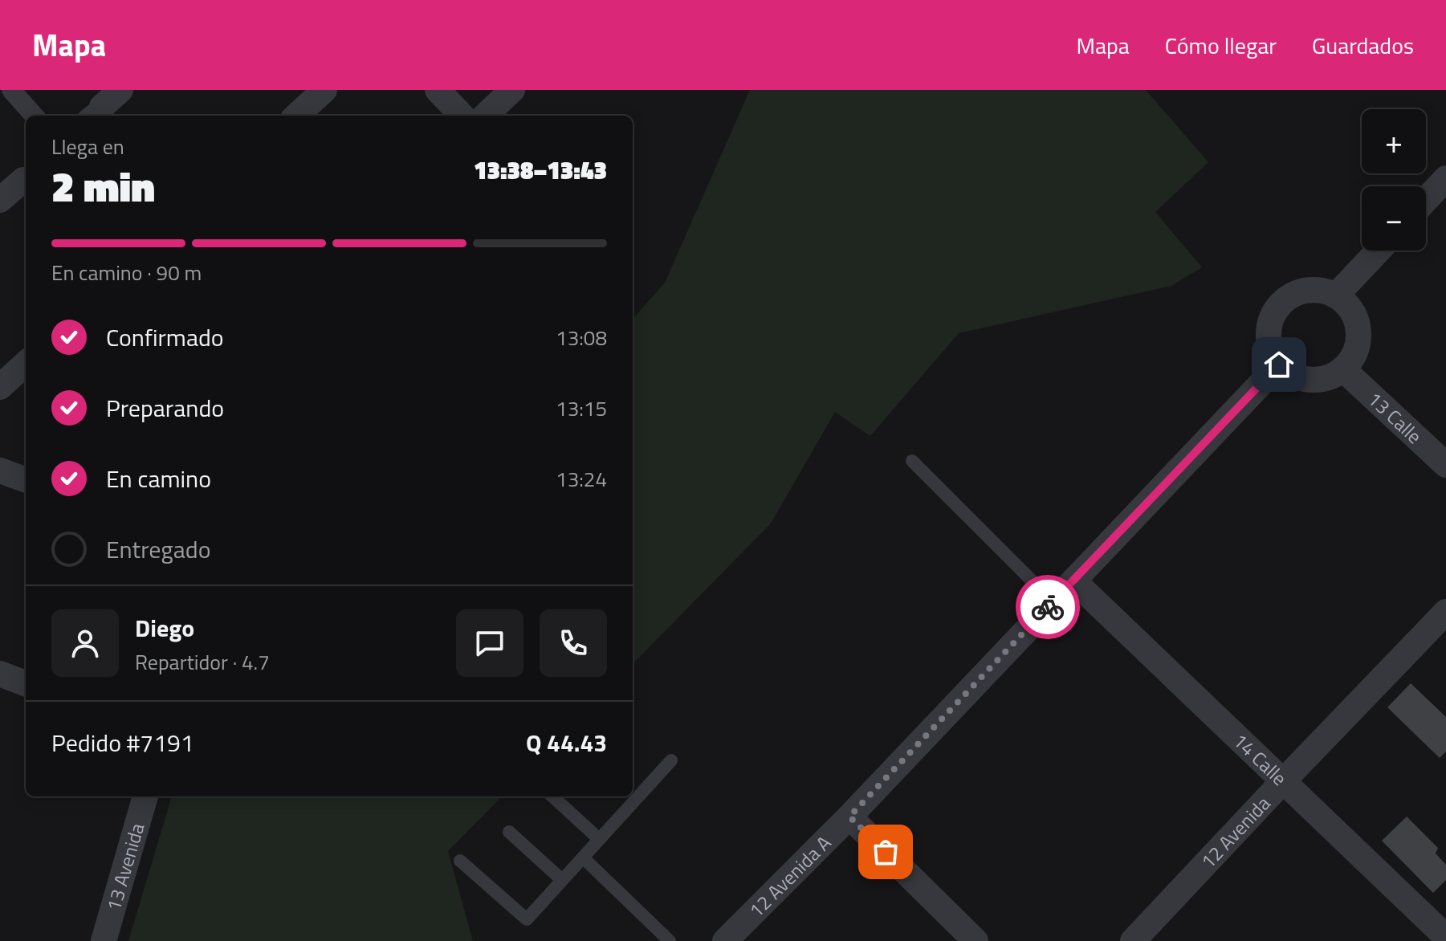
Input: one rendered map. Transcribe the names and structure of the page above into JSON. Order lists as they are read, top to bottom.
{
  "streets": {
    "street": [
      "13 Calle",
      "14 Calle",
      "12 Avenida",
      "13 Avenida",
      "12 Avenida A"
    ]
  },
  "crossings": [
    ["13 Calle", "12 Avenida A"],
    ["14 Calle", "12 Avenida"],
    ["14 Calle", "12 Avenida A"]
  ],
  "page": {
    "header": "Mapa",
    "nav": ["Mapa", "Cómo llegar", "Guardados"],
    "map_buttons": ["+", "−"],
    "heading": ["2 min", "Llega en", "13:38–13:43"],
    "panel": [
      "Diego",
      "Repartidor · 4.7",
      "Pedido #7191",
      "Q 44.43"
    ],
    "bar": "En camino · 90 m",
    "list": [
      ["Confirmado", "13:08"],
      ["Preparando", "13:15"],
      ["En camino", "13:24"],
      "Entregado"
    ]
  }
}
